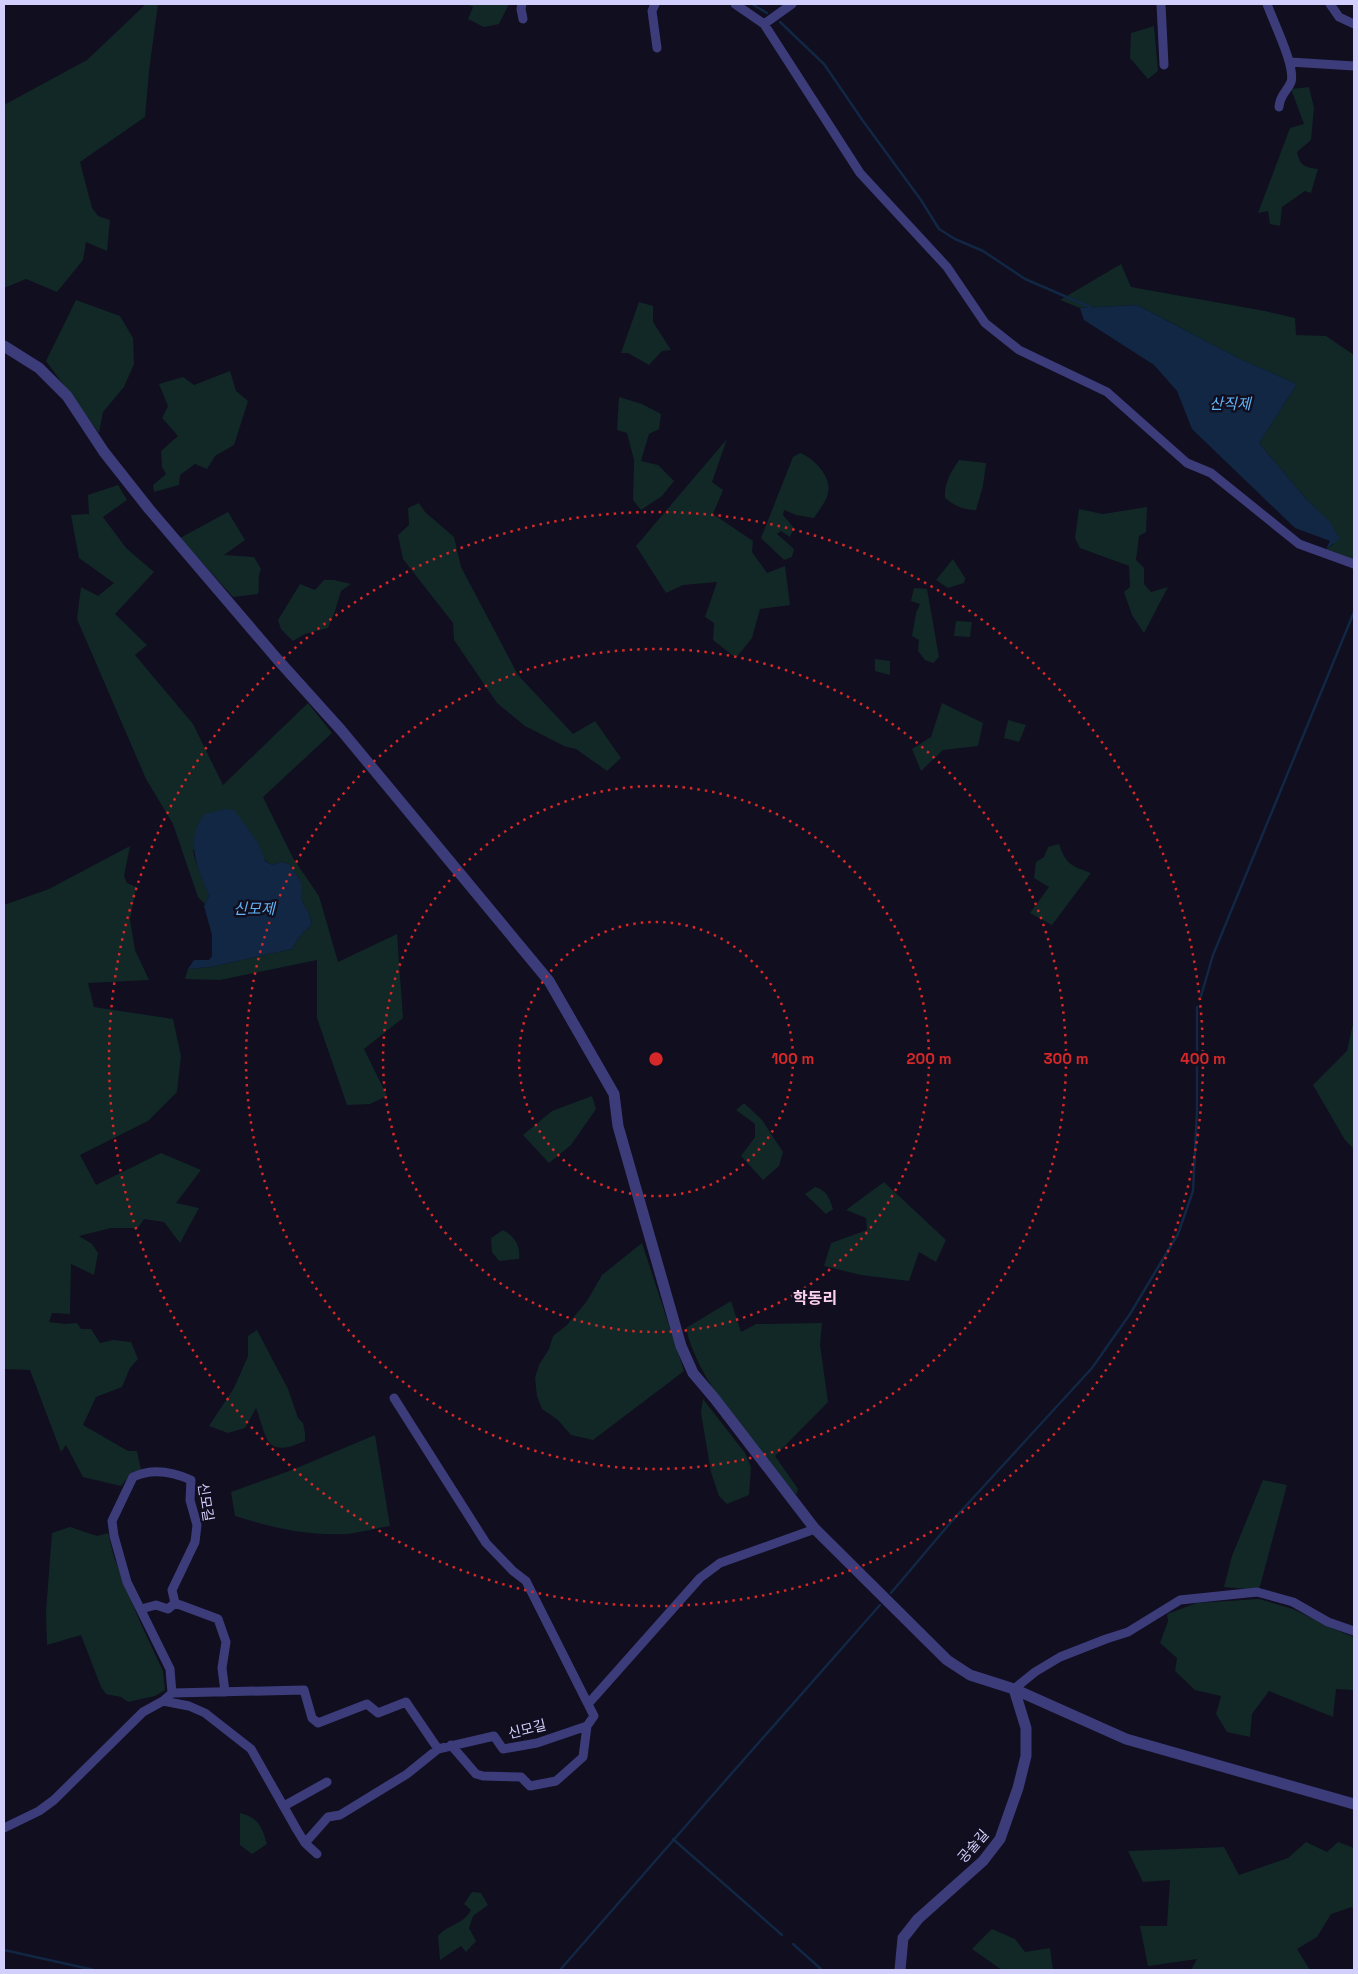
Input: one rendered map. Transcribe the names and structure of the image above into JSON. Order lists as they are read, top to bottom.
{
  "streets": {
    "street": ["신모길", "공술길"]
  },
  "districts": ["학동리"],
  "water": ["산직제", "신모제"],
  "rings": [
    "100 m",
    "200 m",
    "300 m",
    "400 m"
  ]
}
